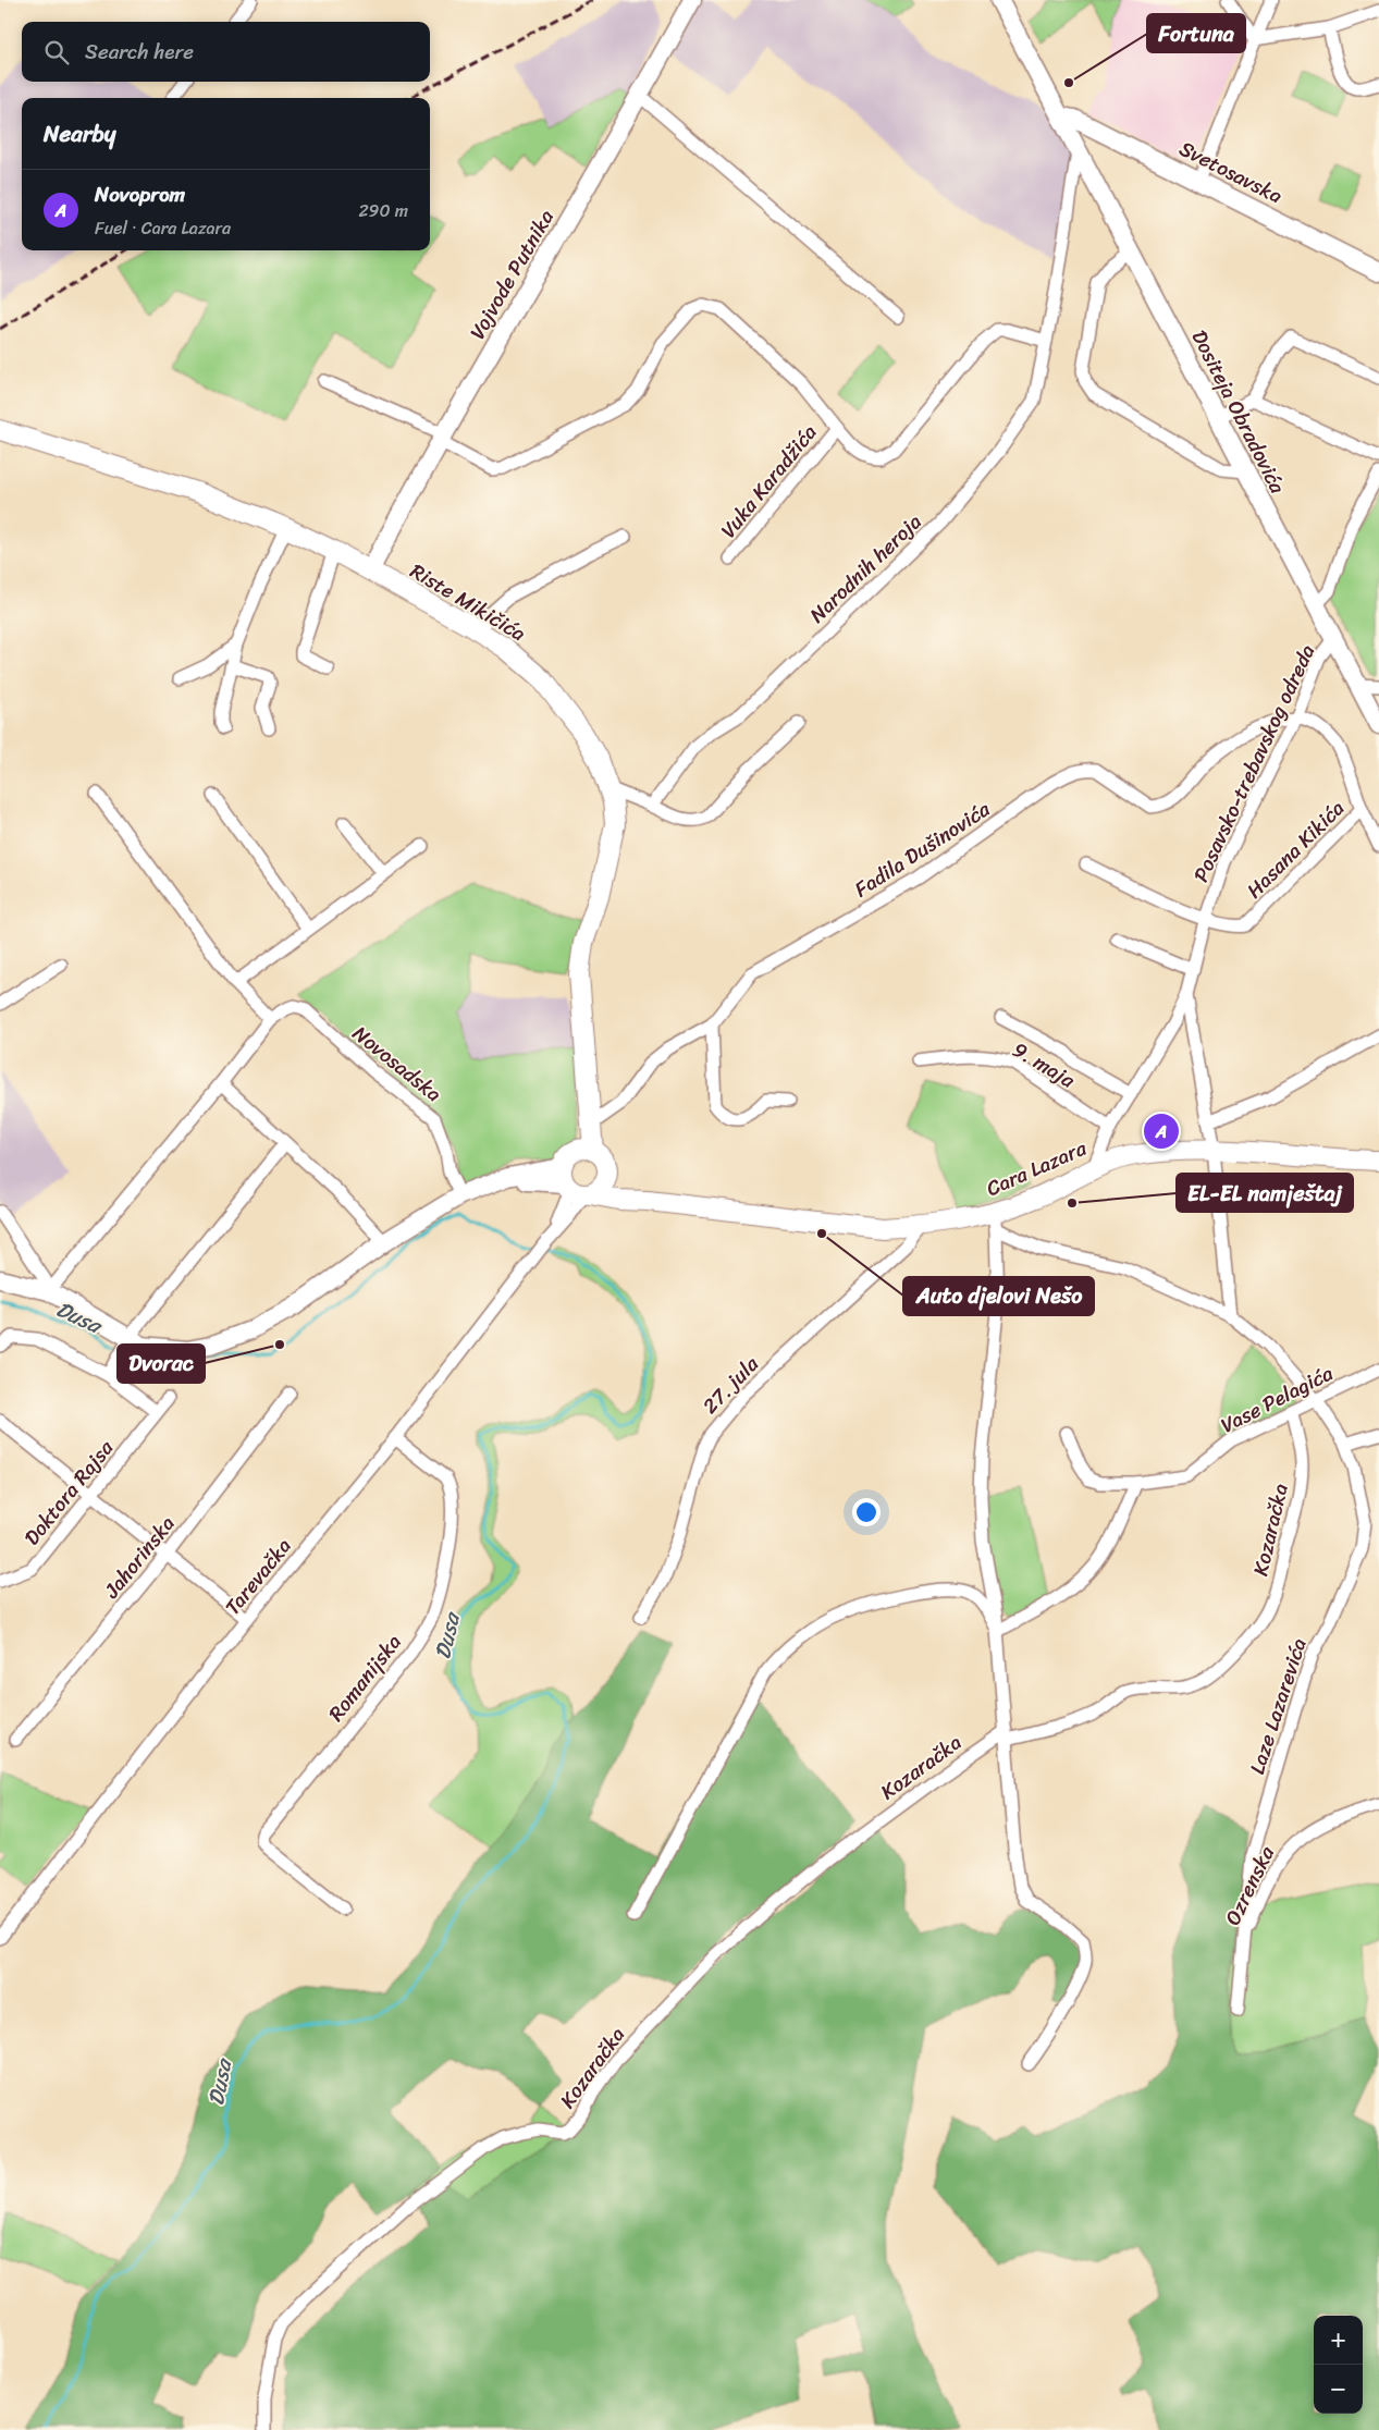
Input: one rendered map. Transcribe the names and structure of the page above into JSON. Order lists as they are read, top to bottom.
{
  "streets": {
    "main road": ["Riste Mikičića", "Cara Lazara"],
    "street": [
      "Svetosavska",
      "Vojvode Putnika",
      "Dositeja Obradovića",
      "Vuka Karadžića",
      "Narodnih heroja",
      "Posavsko-trebavskog odreda",
      "Fadila Dušinovića",
      "Hasana Kikića",
      "Novosadska",
      "9. maja",
      "27. jula",
      "Vase Pelagića",
      "Doktora Rajsa",
      "Kozaračka",
      "Jahorinska",
      "Tarevačka",
      "Romanijska",
      "Laze Lazarevića",
      "Ozrenska"
    ]
  },
  "crossings": [
    ["Svetosavska", "Dositeja Obradovića"],
    ["Vojvode Putnika", "Vuka Karadžića"],
    ["Vojvode Putnika", "Riste Mikičića"],
    ["Dositeja Obradovića", "Narodnih heroja"],
    ["Dositeja Obradovića", "Posavsko-trebavskog odreda"],
    ["Riste Mikičića", "Fadila Dušinovića"],
    ["Riste Mikičića", "Cara Lazara"],
    ["Riste Mikičića", "Tarevačka"],
    ["Posavsko-trebavskog odreda", "Fadila Dušinovića"],
    ["Posavsko-trebavskog odreda", "Hasana Kikića"],
    ["Posavsko-trebavskog odreda", "9. maja"],
    ["Posavsko-trebavskog odreda", "Cara Lazara"],
    ["Fadila Dušinovića", "Hasana Kikića"],
    ["Cara Lazara", "27. jula"],
    ["Cara Lazara", "Tarevačka"],
    ["Cara Lazara", "Laze Lazarevića"],
    ["Vase Pelagića", "Kozaračka"],
    ["Vase Pelagića", "Laze Lazarevića"],
    ["Tarevačka", "Romanijska"],
    ["Laze Lazarevića", "Ozrenska"]
  ],
  "water": ["Dusa"],
  "places": [
    "Fortuna",
    "EL-EL namještaj",
    "Auto djelovi Nešo",
    "Dvorac"
  ],
  "page": {
    "search": "Search here",
    "heading": "Nearby",
    "list": [
      {
        "mark": "A",
        "name": "Novoprom",
        "note": "Fuel · Cara Lazara",
        "value": "290 m"
      }
    ],
    "pins": "A",
    "map_buttons": ["+", "−"]
  }
}
